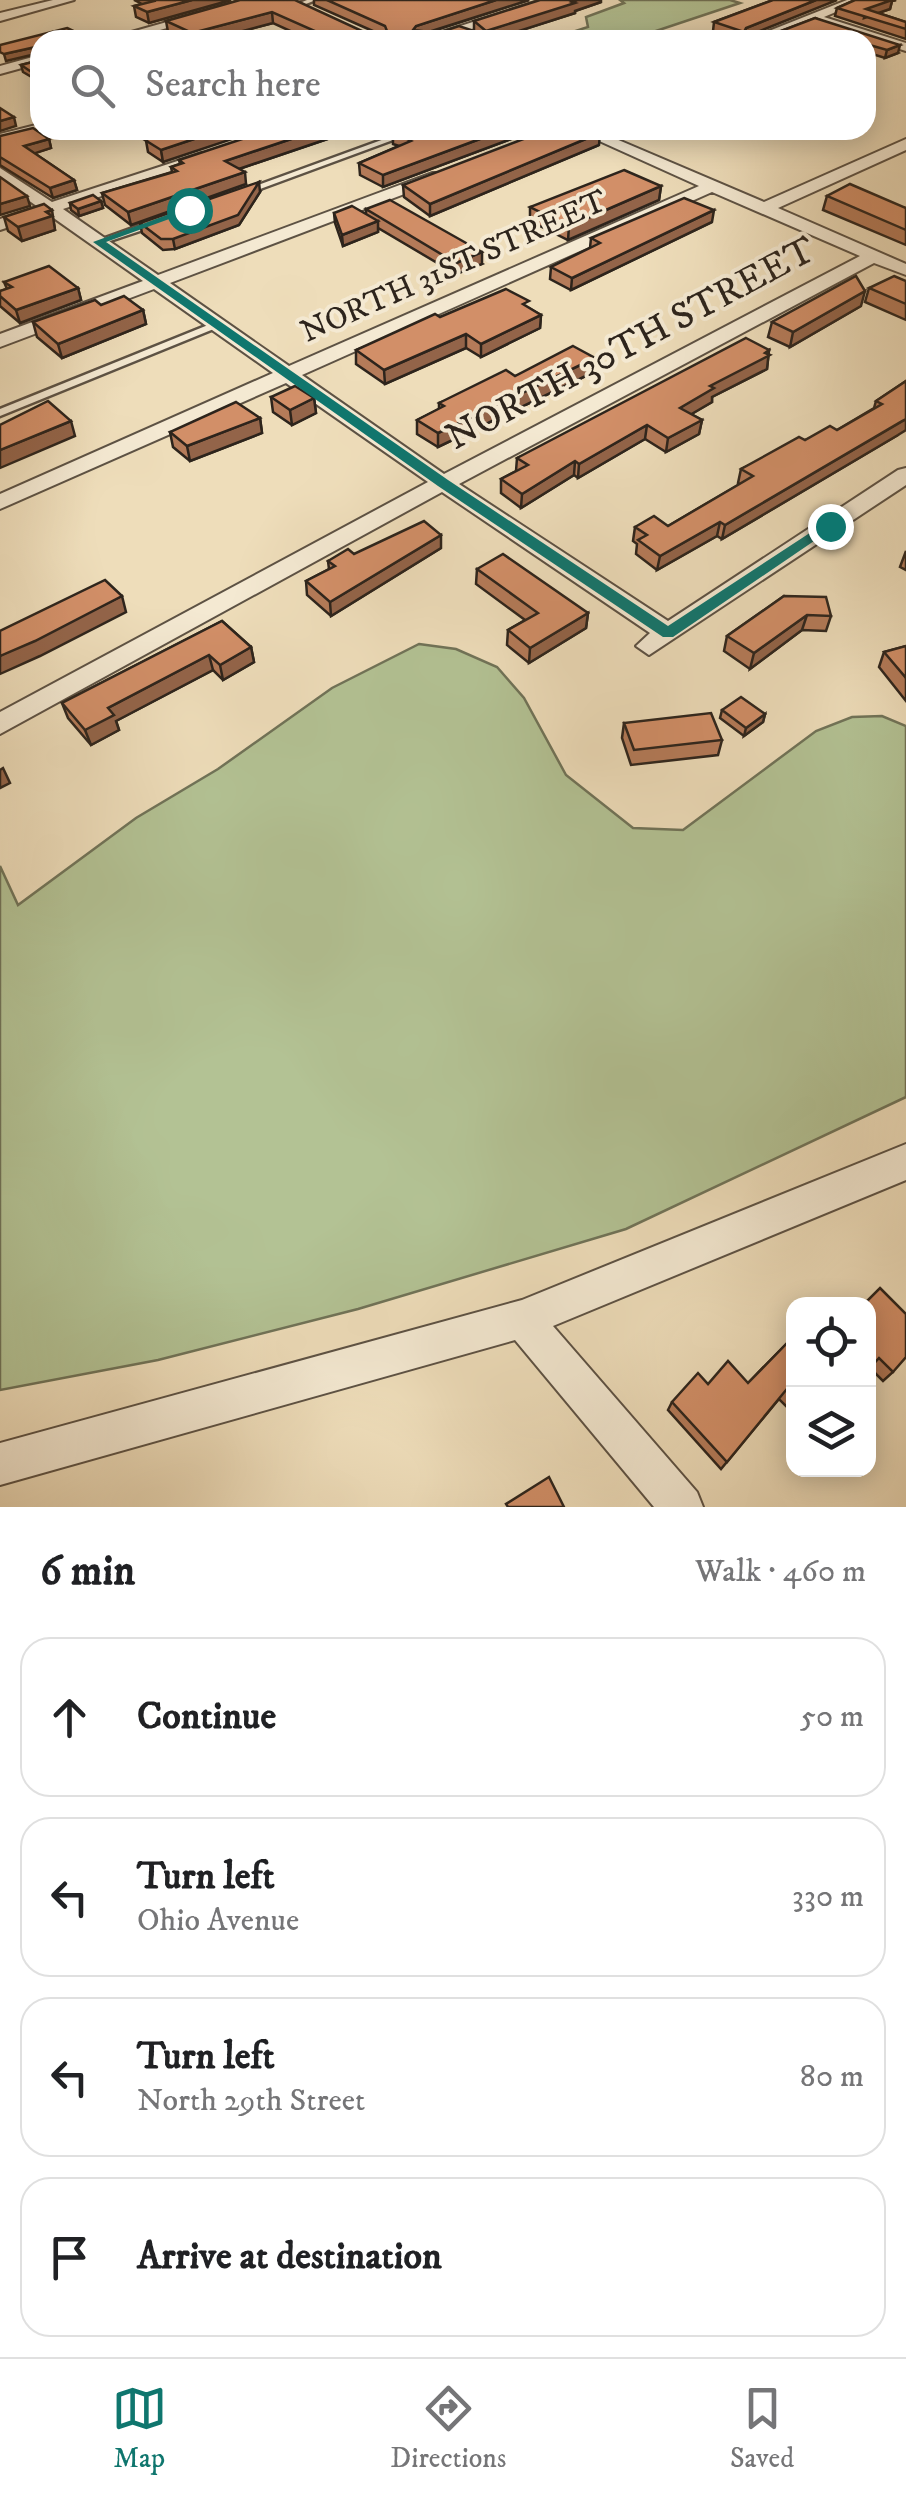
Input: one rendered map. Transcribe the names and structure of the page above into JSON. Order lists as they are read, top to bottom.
{
  "streets": {
    "street": ["NORTH 31ST STREET", "NORTH 30TH STREET"]
  },
  "page": {
    "search": "Search here",
    "heading": ["6 min", "Walk · 460 m"],
    "list": [
      ["Continue", "50 m"],
      ["Turn left", "Ohio Avenue", "330 m"],
      ["Turn left", "North 29th Street", "80 m"],
      "Arrive at destination"
    ],
    "nav": ["Map", "Directions", "Saved"]
  }
}
